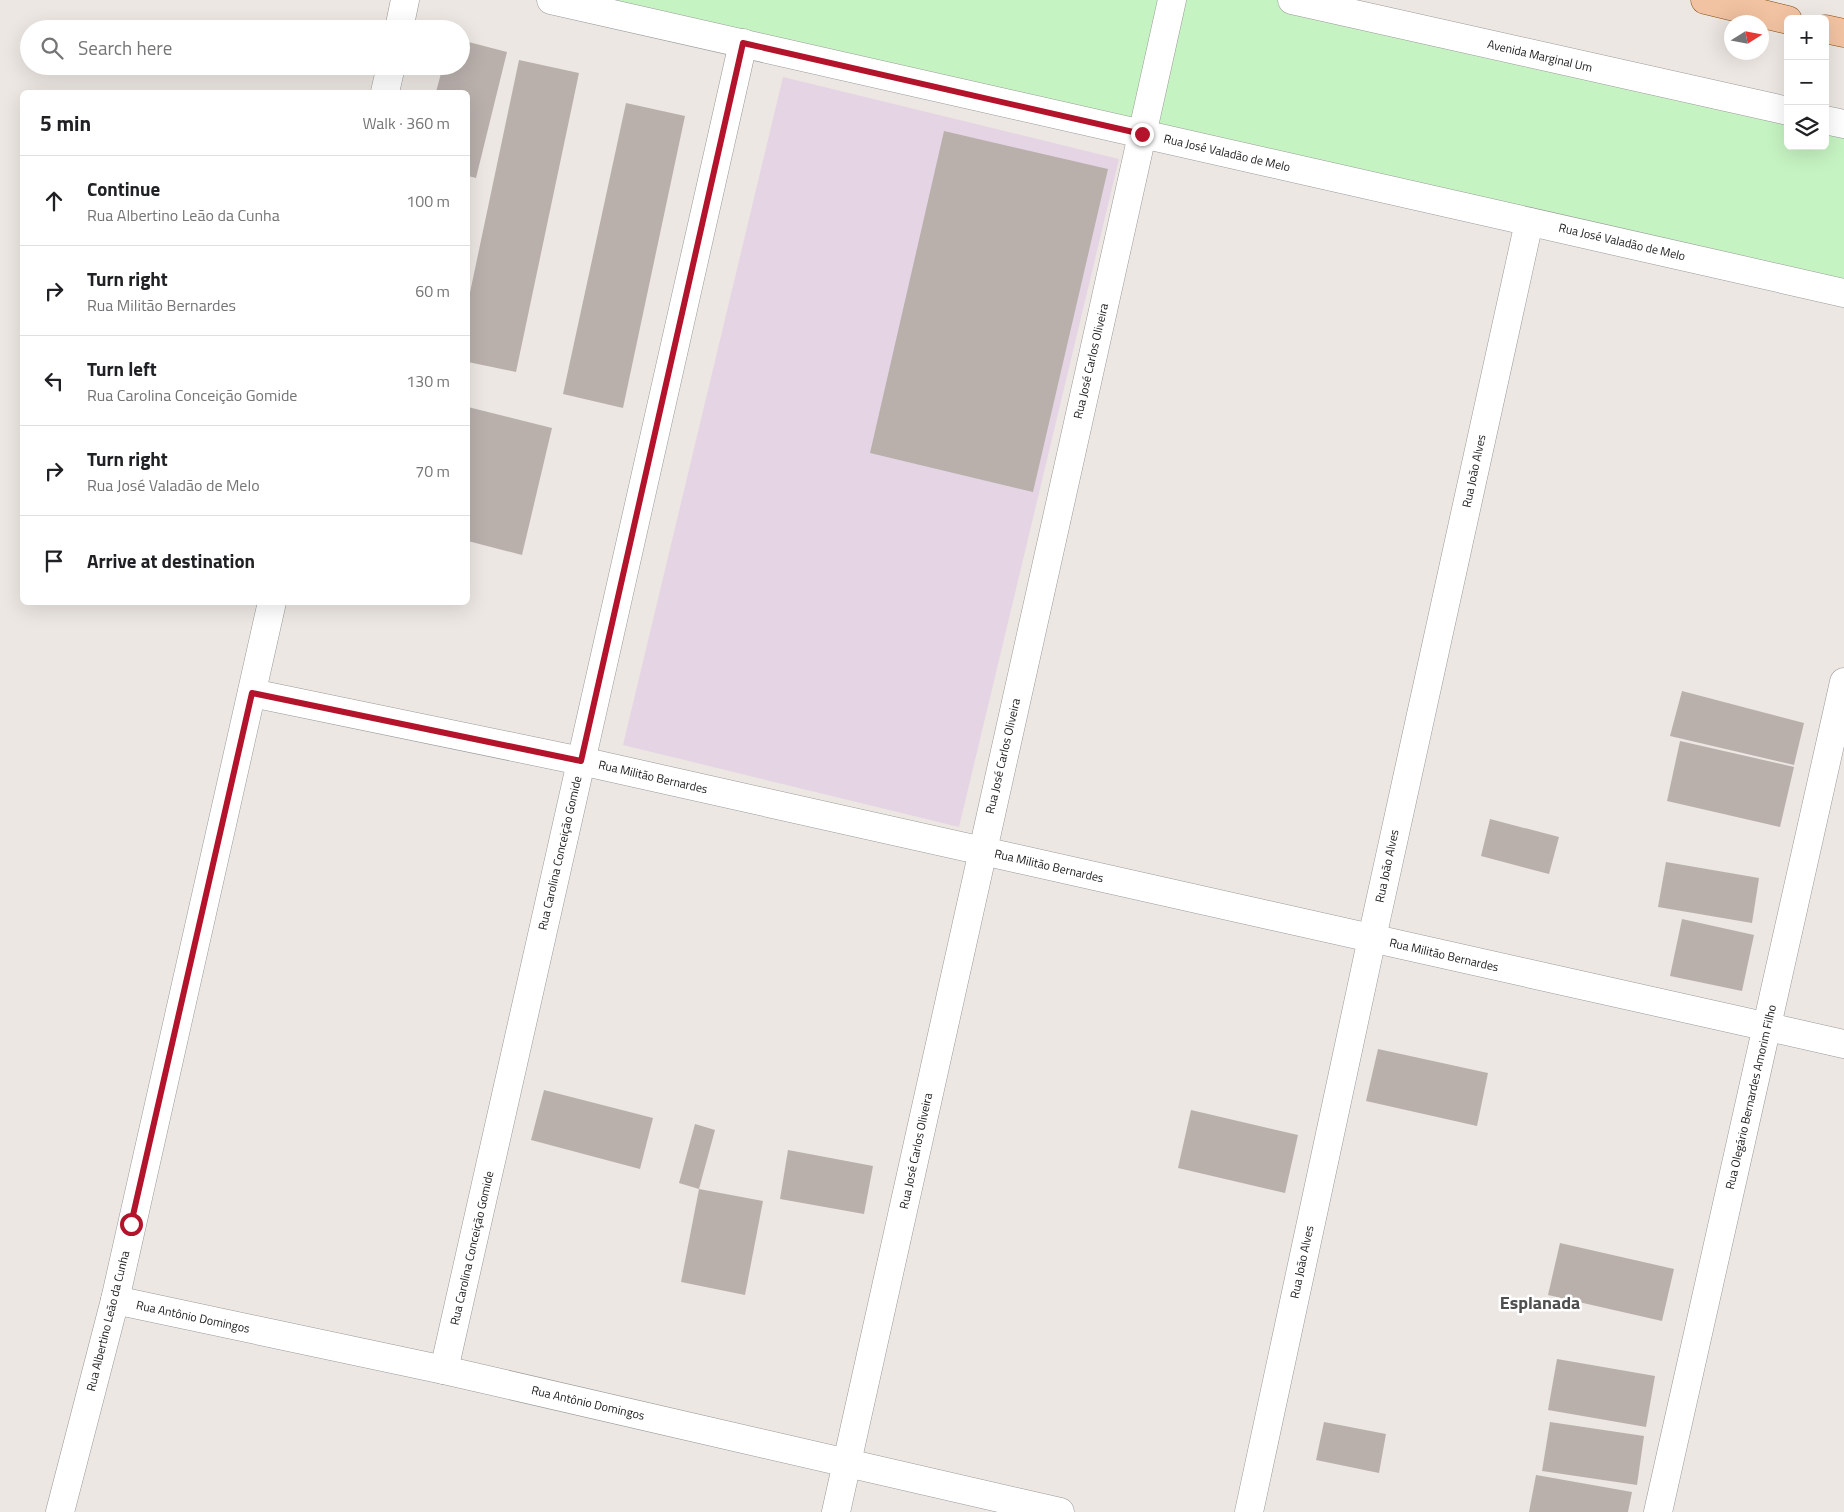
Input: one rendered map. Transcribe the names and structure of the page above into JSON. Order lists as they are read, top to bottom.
{
  "streets": {
    "street": [
      "Avenida Marginal Um",
      "Rua José Valadão de Melo",
      "Rua José Carlos Oliveira",
      "Rua João Alves",
      "Rua Militão Bernardes",
      "Rua Carolina Conceição Gomide",
      "Rua Olegário Bernardes Amorim Filho",
      "Rua Antônio Domingos",
      "Rua Albertino Leão da Cunha"
    ]
  },
  "crossings": [
    ["Rua José Valadão de Melo", "Rua José Carlos Oliveira"],
    ["Rua José Valadão de Melo", "Rua João Alves"],
    ["Rua José Valadão de Melo", "Rua Carolina Conceição Gomide"],
    ["Rua José Carlos Oliveira", "Rua Militão Bernardes"],
    ["Rua José Carlos Oliveira", "Rua Antônio Domingos"],
    ["Rua João Alves", "Rua Militão Bernardes"],
    ["Rua Militão Bernardes", "Rua Carolina Conceição Gomide"],
    ["Rua Militão Bernardes", "Rua Olegário Bernardes Amorim Filho"],
    ["Rua Militão Bernardes", "Rua Albertino Leão da Cunha"],
    ["Rua Carolina Conceição Gomide", "Rua Antônio Domingos"],
    ["Rua Antônio Domingos", "Rua Albertino Leão da Cunha"]
  ],
  "districts": ["Esplanada"],
  "north": "right",
  "page": {
    "map_buttons": ["+", "−"],
    "search": "Search here",
    "heading": ["5 min", "Walk · 360 m"],
    "list": [
      ["Continue", "Rua Albertino Leão da Cunha", "100 m"],
      ["Turn right", "Rua Militão Bernardes", "60 m"],
      ["Turn left", "Rua Carolina Conceição Gomide", "130 m"],
      ["Turn right", "Rua José Valadão de Melo", "70 m"],
      "Arrive at destination"
    ]
  }
}
